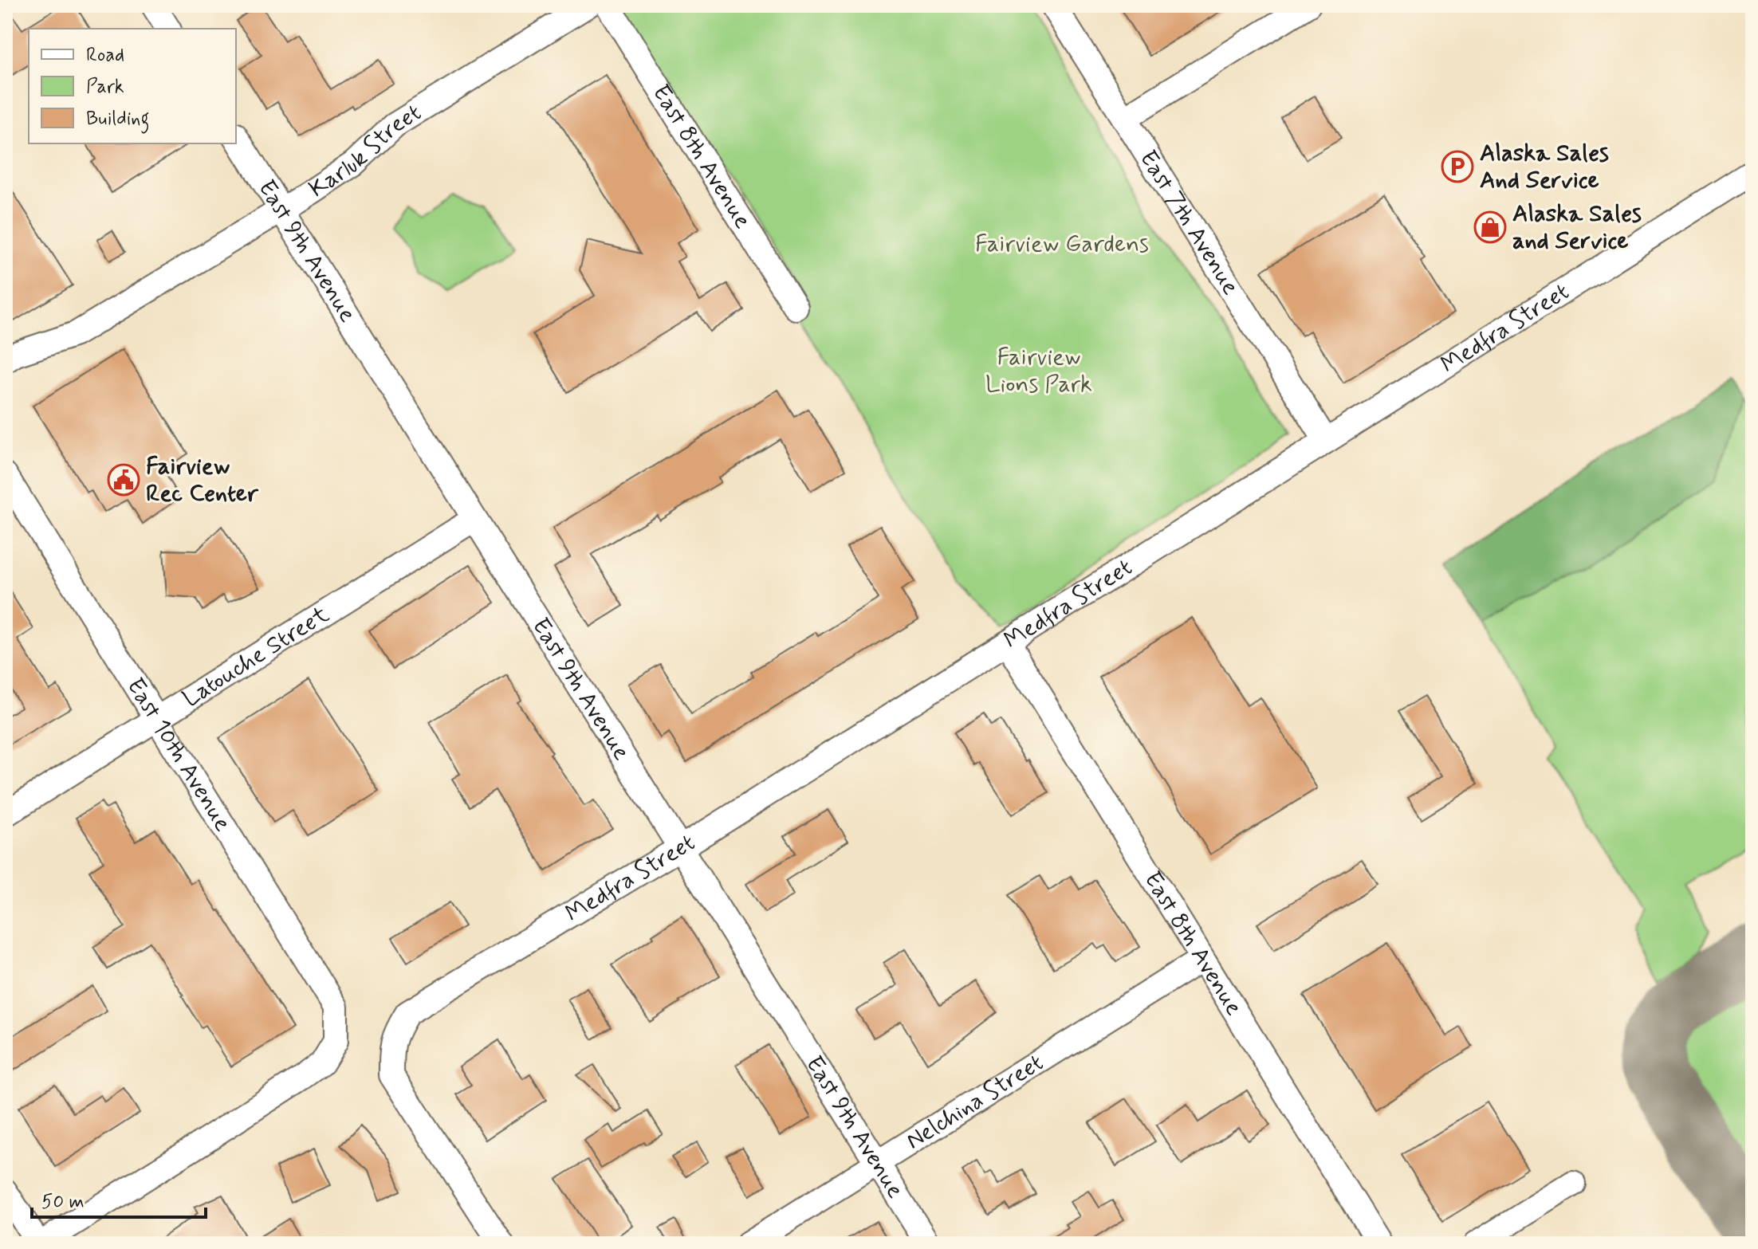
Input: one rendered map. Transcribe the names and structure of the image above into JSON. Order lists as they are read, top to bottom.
{
  "streets": {
    "street": [
      "Karluk Street",
      "East 8th Avenue",
      "East 7th Avenue",
      "East 9th Avenue",
      "Medfra Street",
      "Latouche Street",
      "East 10th Avenue",
      "Nelchina Street"
    ]
  },
  "crossings": [
    ["Karluk Street", "East 9th Avenue"],
    ["East 8th Avenue", "Medfra Street"],
    ["East 8th Avenue", "Nelchina Street"],
    ["East 7th Avenue", "Medfra Street"],
    ["East 9th Avenue", "Medfra Street"],
    ["East 9th Avenue", "Latouche Street"],
    ["East 9th Avenue", "Nelchina Street"],
    ["Latouche Street", "East 10th Avenue"]
  ],
  "parks": ["Fairview Gardens", "Fairview Lions Park"],
  "places": {
    "parking": ["Alaska Sales And Service"],
    "shop": ["Alaska Sales and Service"],
    "public building": ["Fairview Rec Center"]
  },
  "legend": ["Road", "Park", "Building"],
  "scale_bar": "50 m"
}
